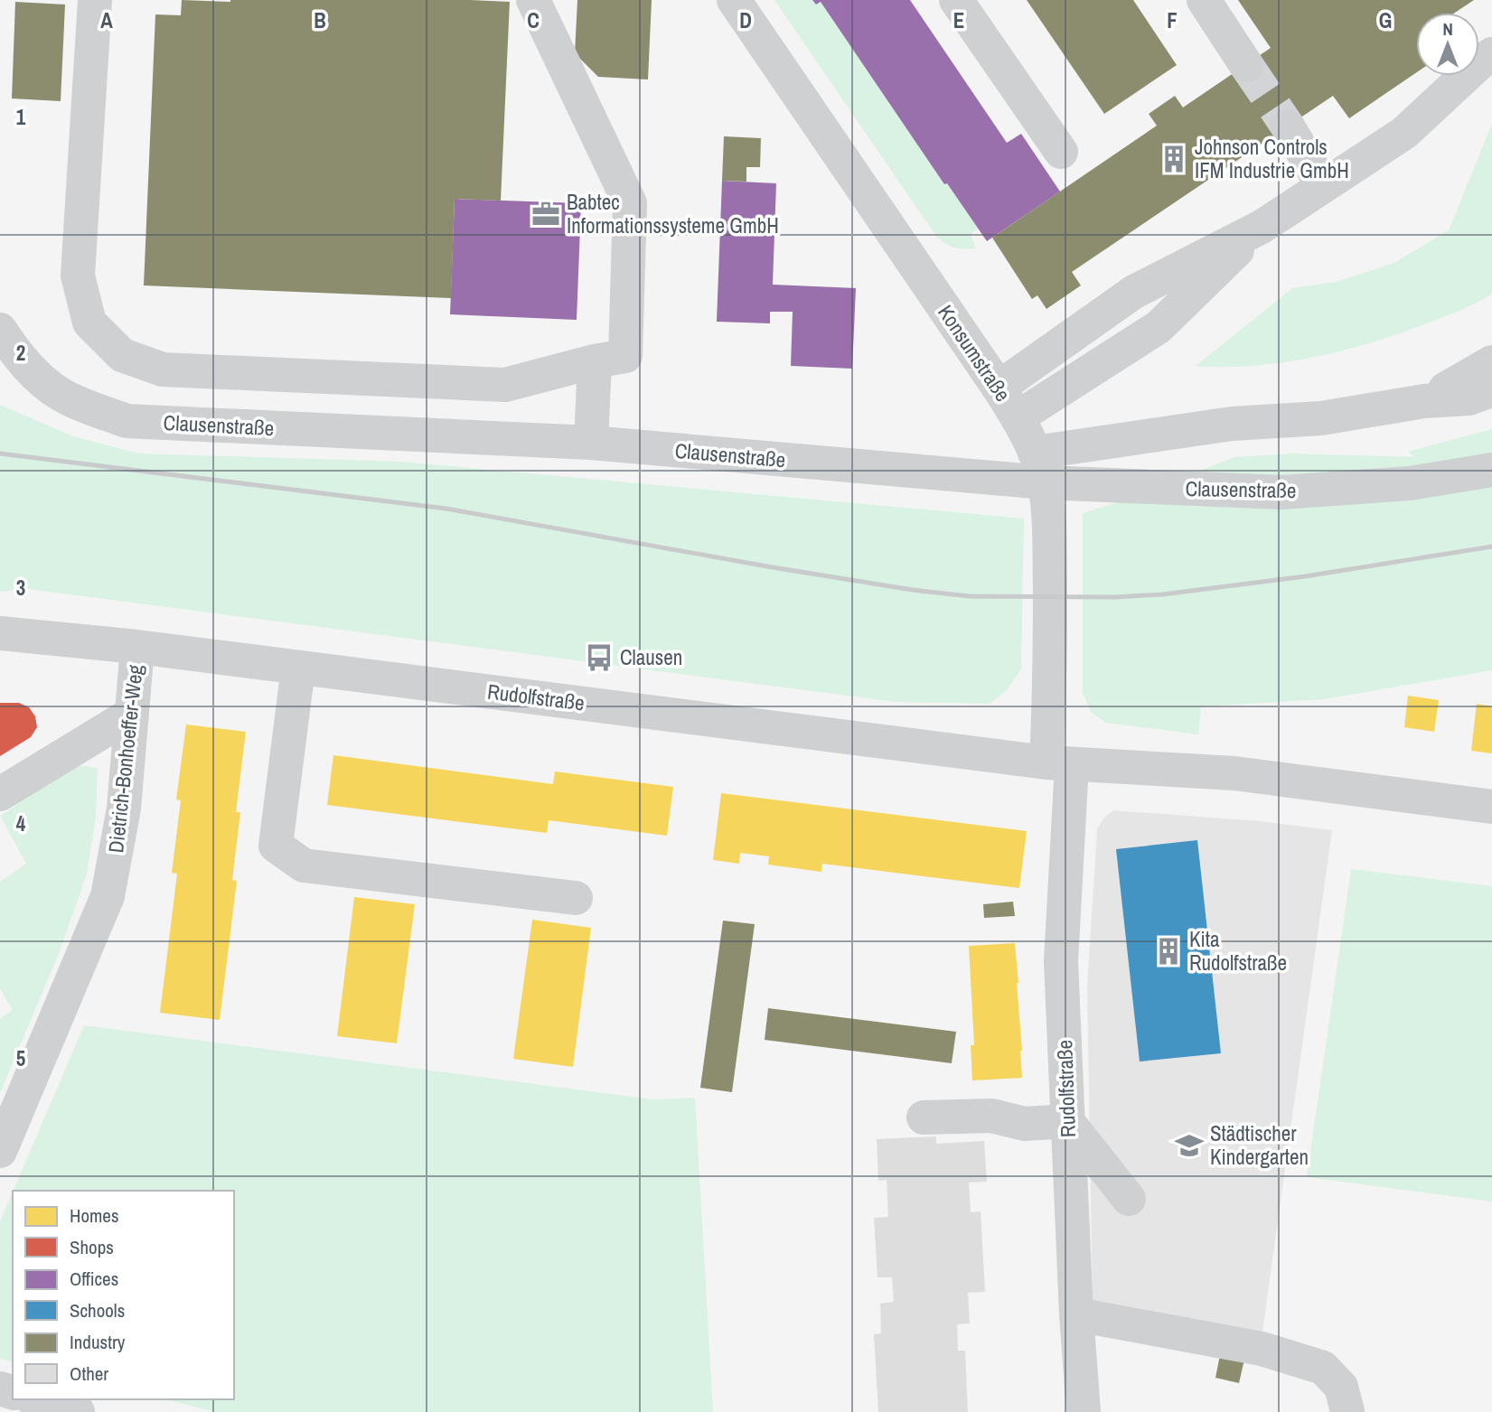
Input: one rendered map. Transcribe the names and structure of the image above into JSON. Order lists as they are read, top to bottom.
{
  "streets": {
    "street": [
      "Konsumstraße",
      "Clausenstraße",
      "Rudolfstraße",
      "Dietrich-Bonhoeffer-Weg"
    ]
  },
  "crossings": [
    ["Konsumstraße", "Clausenstraße"],
    ["Konsumstraße", "Rudolfstraße"],
    ["Rudolfstraße", "Dietrich-Bonhoeffer-Weg"]
  ],
  "places": {
    "building": ["Johnson Controls IFM Industrie GmbH", "Kita Rudolfstraße"],
    "office": ["Babtec Informationssysteme GmbH"],
    "bus stop": ["Clausen"],
    "school or university": ["Städtischer Kindergarten"]
  },
  "legend": [
    "Homes",
    "Shops",
    "Offices",
    "Schools",
    "Industry",
    "Other"
  ],
  "north": "top",
  "grid": {
    "columns": [
      "A",
      "B",
      "C",
      "D",
      "E",
      "F",
      "G"
    ],
    "rows": [
      "1",
      "2",
      "3",
      "4",
      "5"
    ]
  }
}
